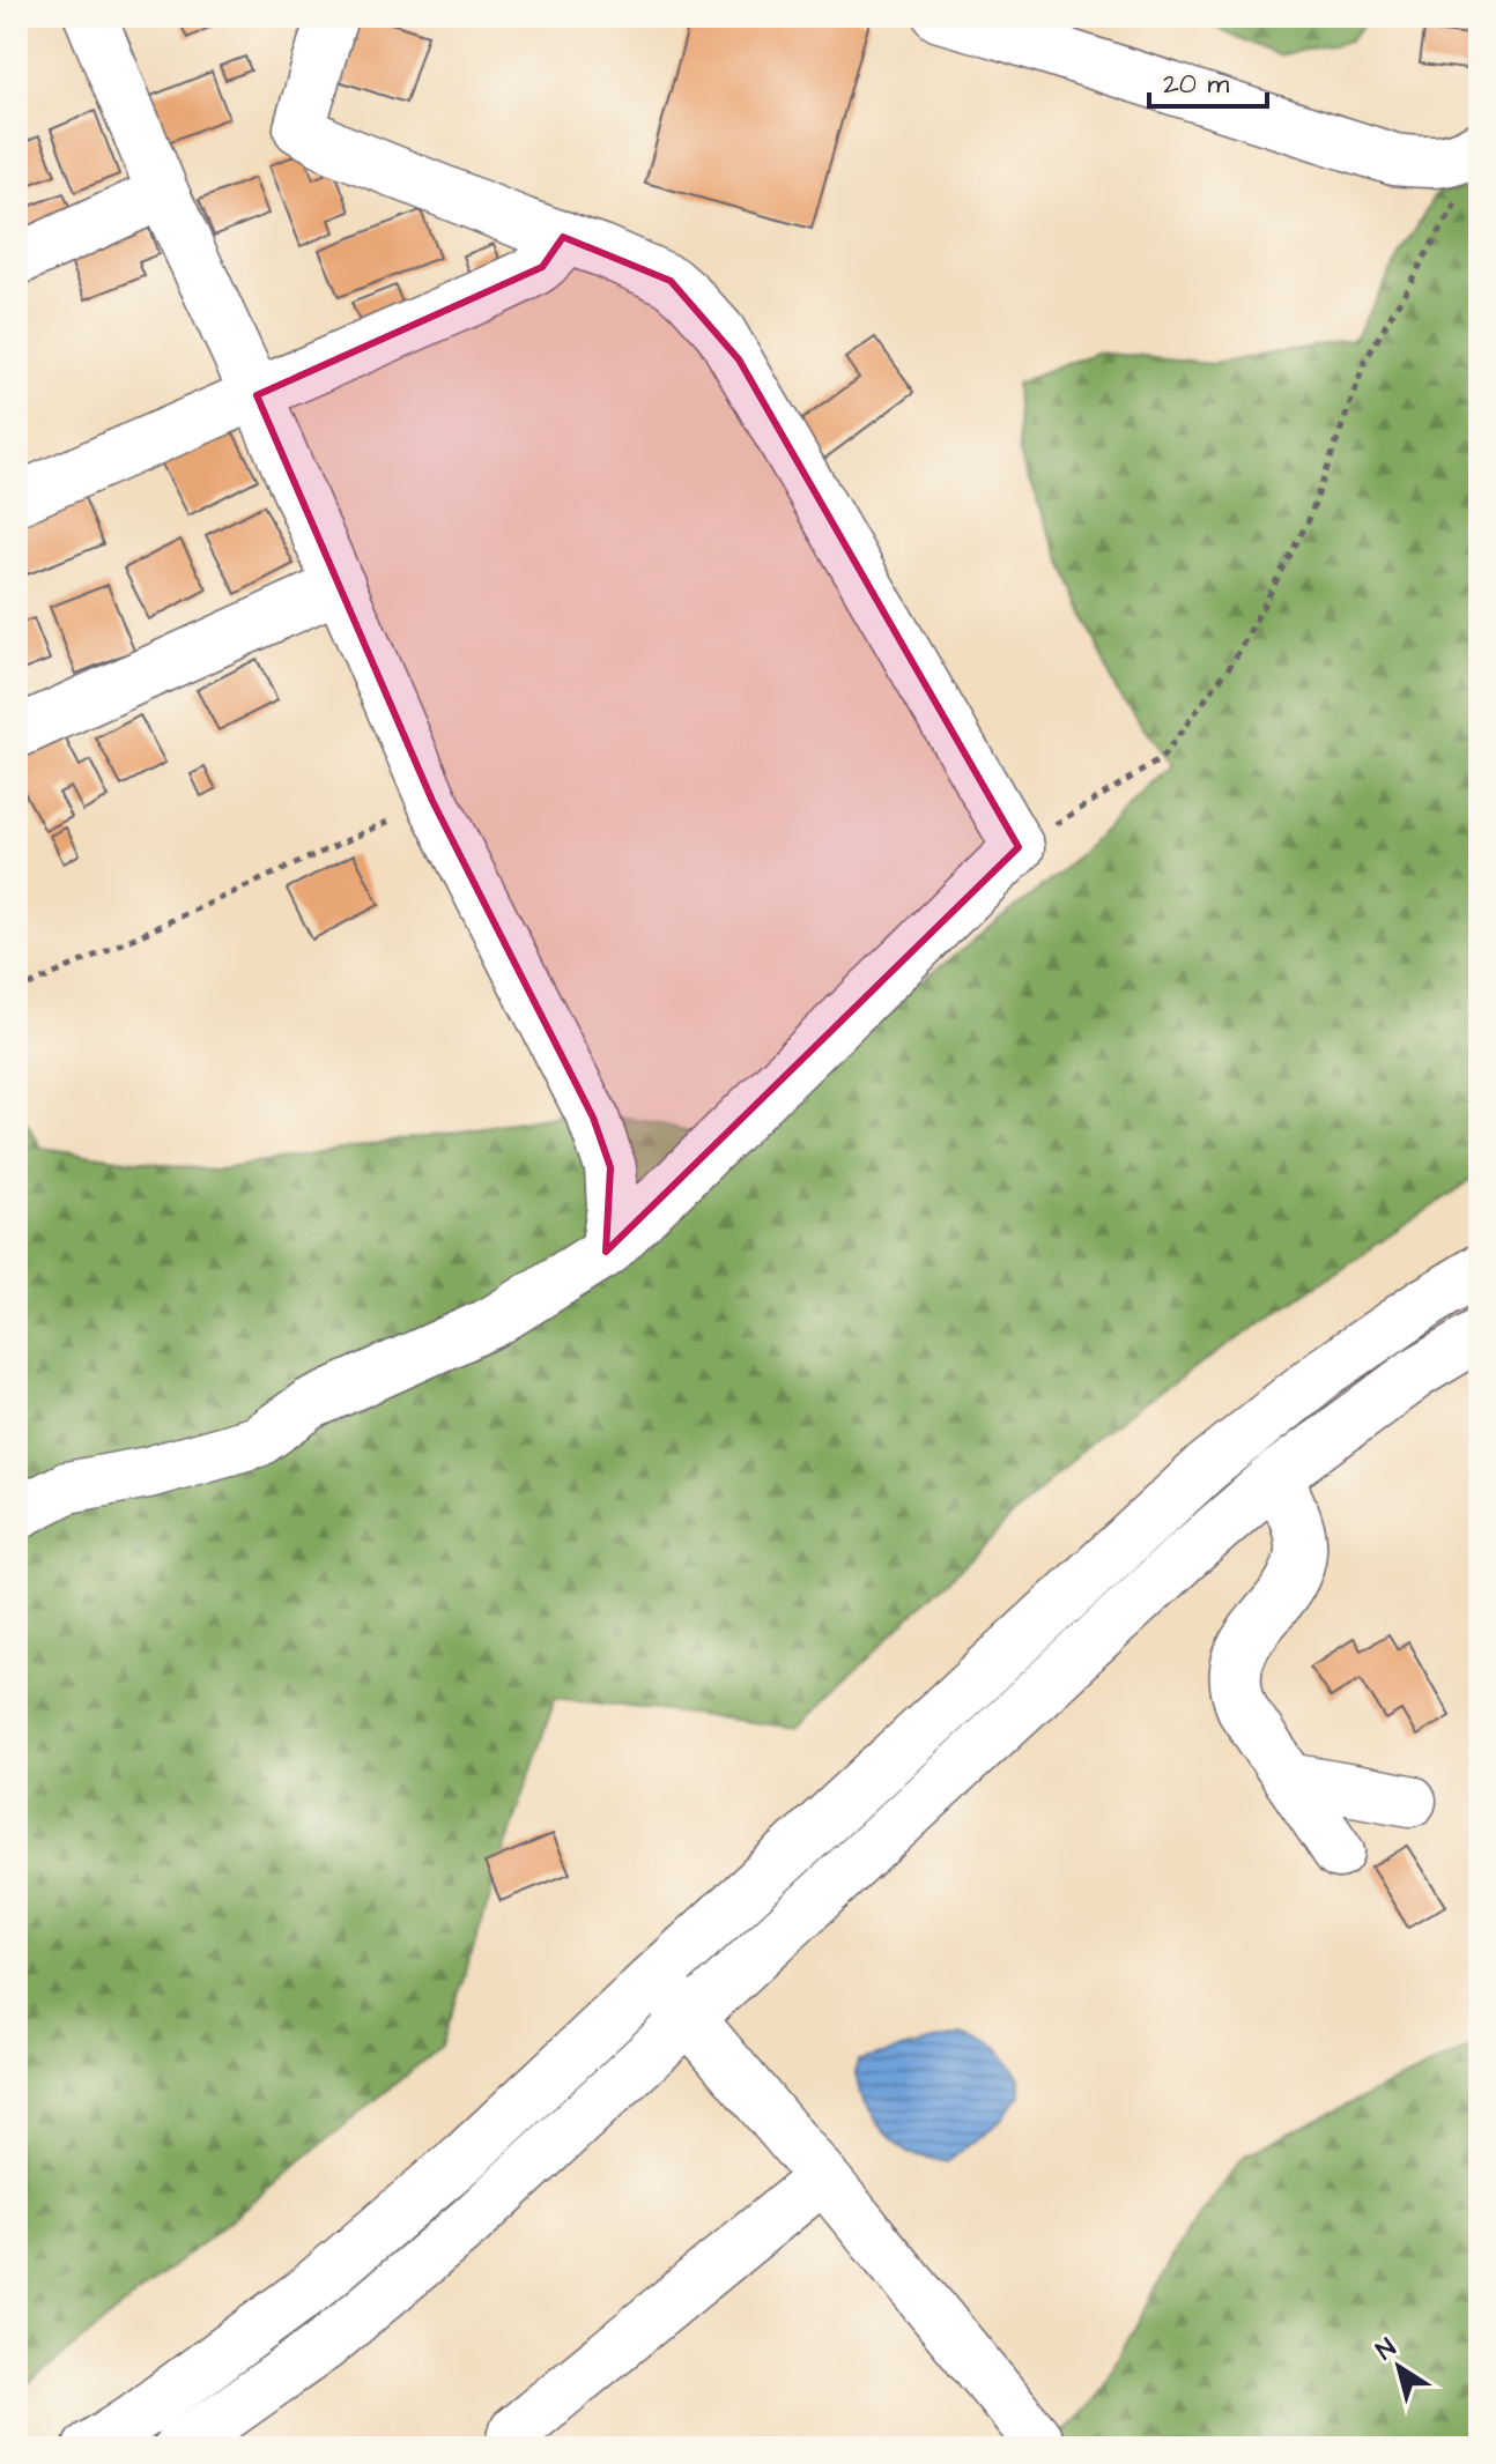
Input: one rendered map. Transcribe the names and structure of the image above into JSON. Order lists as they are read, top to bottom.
{
  "scale_bar": "20 m",
  "north": "top left"
}
